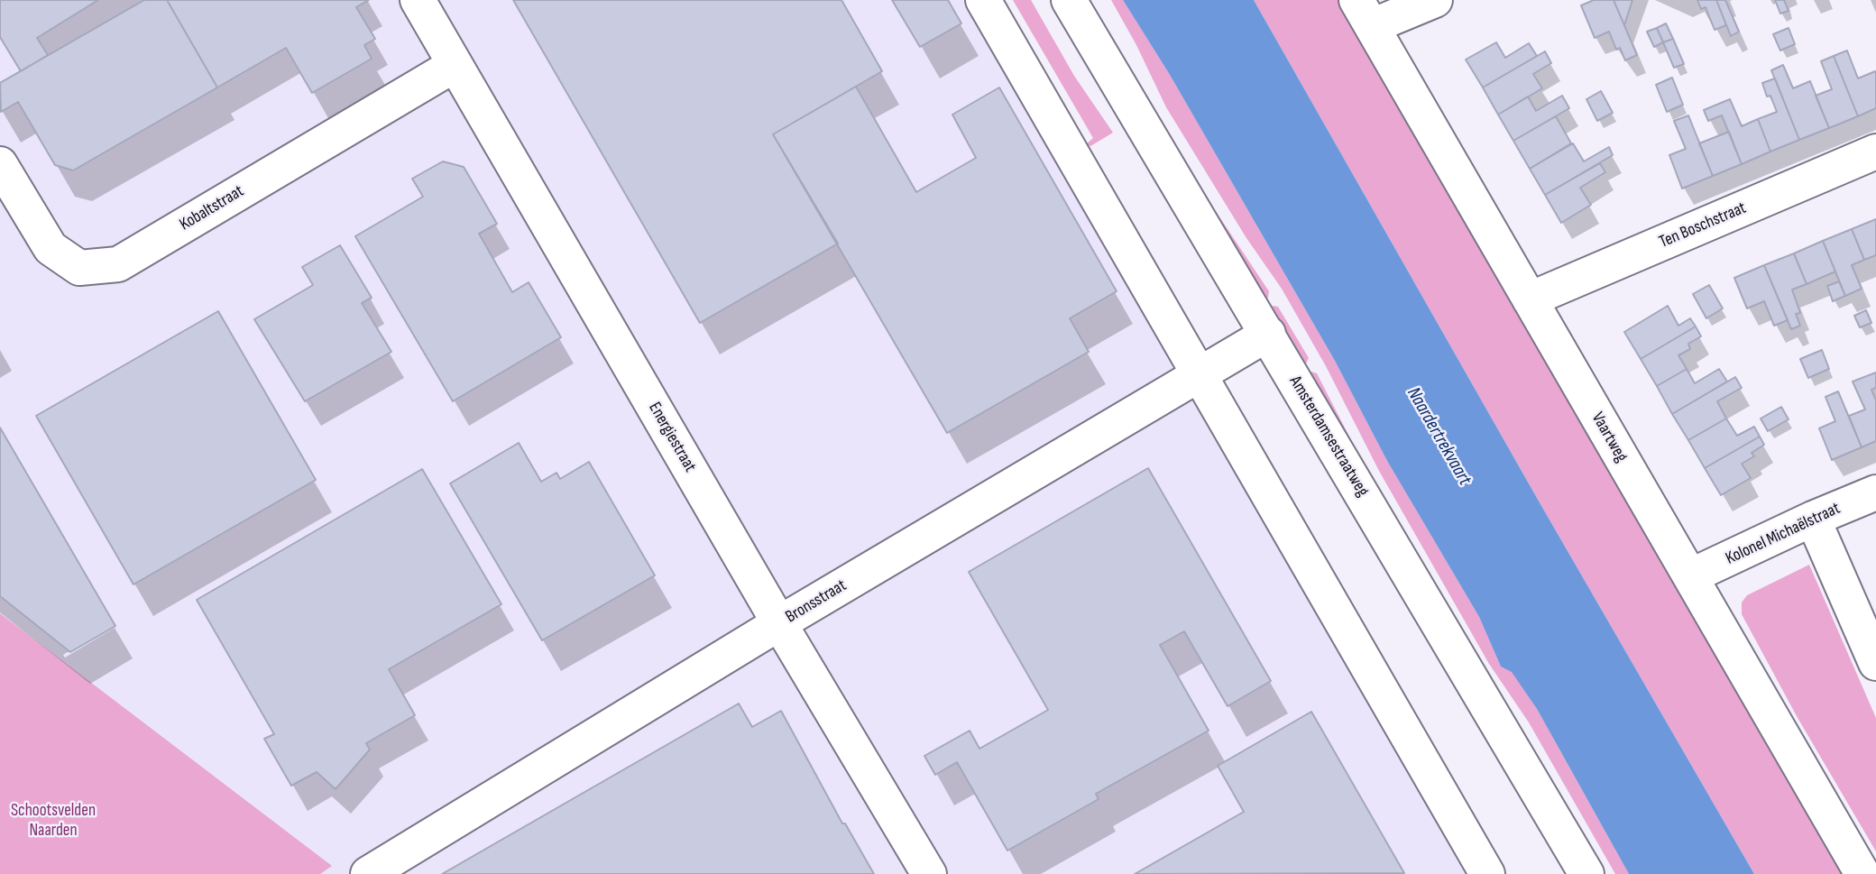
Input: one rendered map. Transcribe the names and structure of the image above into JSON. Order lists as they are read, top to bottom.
{
  "streets": {
    "street": [
      "Kobaltstraat",
      "Ten Boschstraat",
      "Amsterdamsestraatweg",
      "Energiestraat",
      "Vaartweg",
      "Kolonel Michaëlstraat",
      "Bronsstraat"
    ]
  },
  "crossings": [
    ["Kobaltstraat", "Energiestraat"],
    ["Ten Boschstraat", "Vaartweg"],
    ["Amsterdamsestraatweg", "Bronsstraat"],
    ["Energiestraat", "Bronsstraat"],
    ["Vaartweg", "Kolonel Michaëlstraat"]
  ],
  "water": ["Naardertrekvaart"],
  "parks": ["Schootsvelden Naarden"]
}
